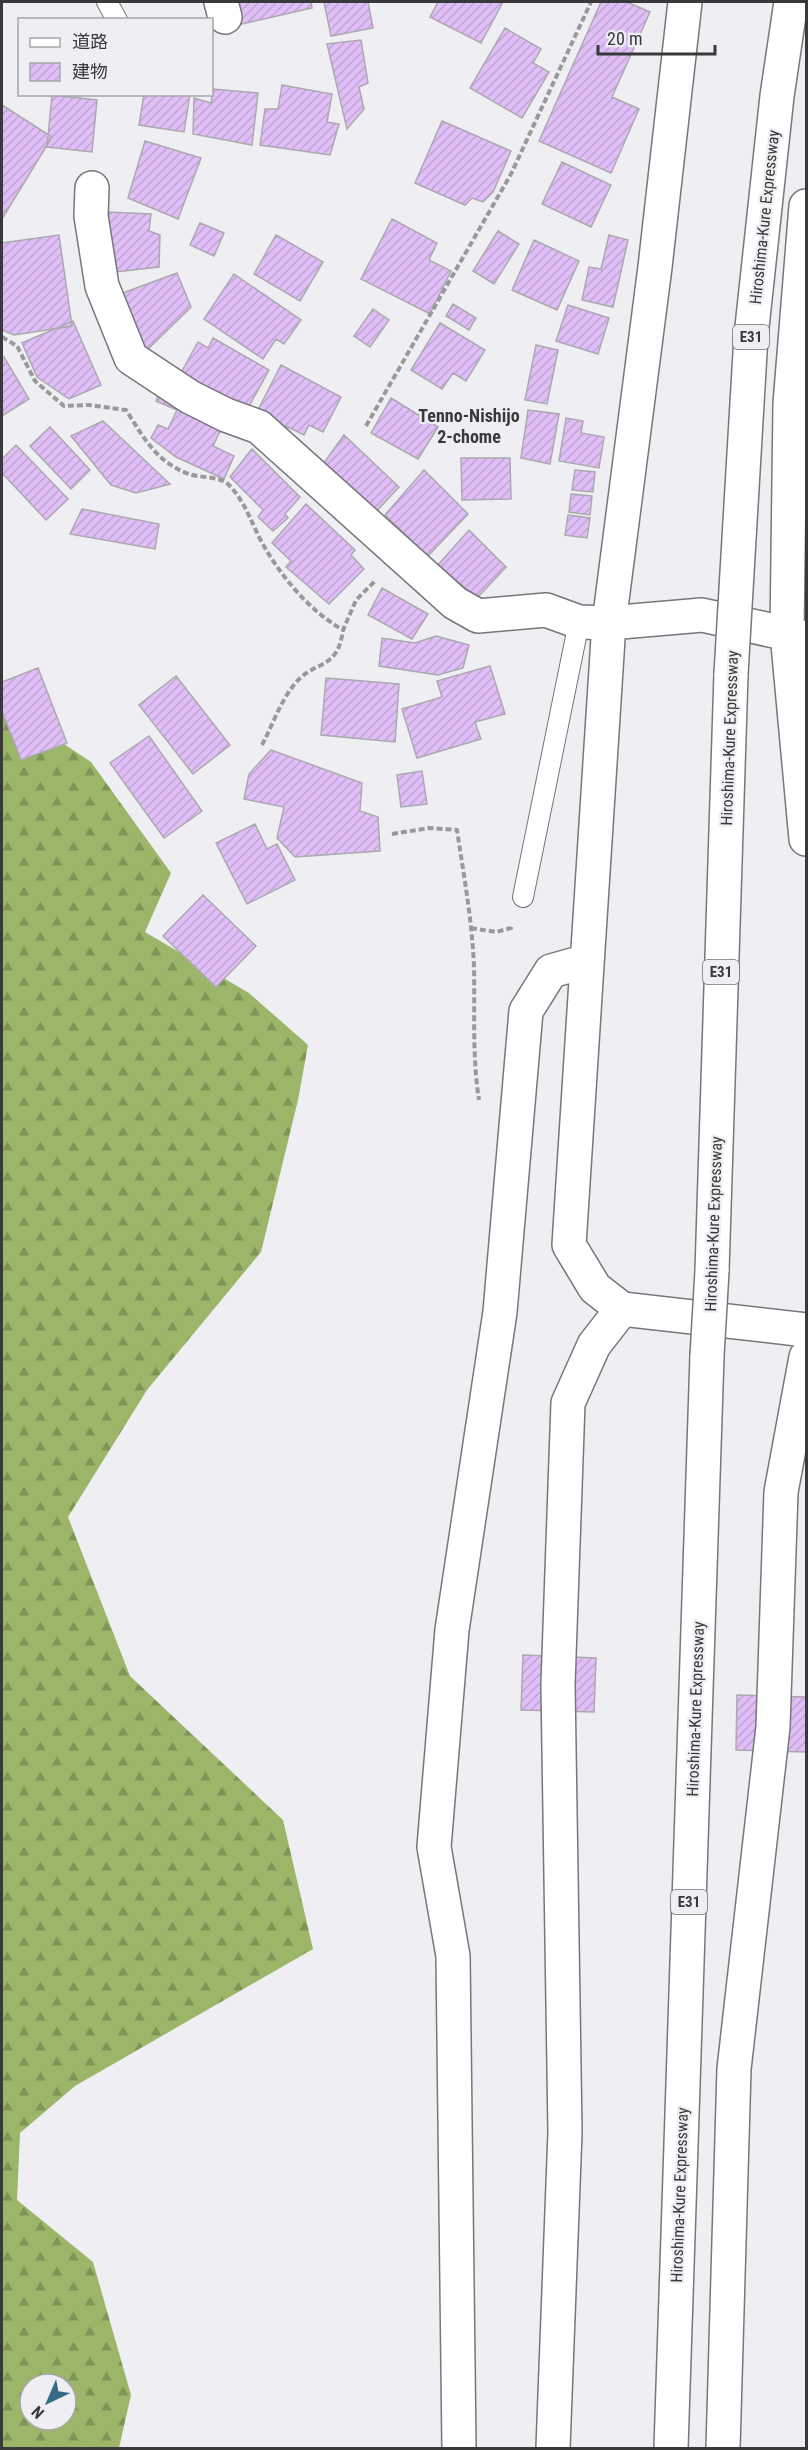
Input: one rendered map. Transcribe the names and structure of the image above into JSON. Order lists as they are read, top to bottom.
{
  "streets": {
    "main road": ["Hiroshima-Kure Expressway", "E31"]
  },
  "districts": ["Tenno-Nishijo 2-chome"],
  "legend": ["道路", "建物"],
  "scale_bar": "20 m",
  "north": "bottom left"
}
